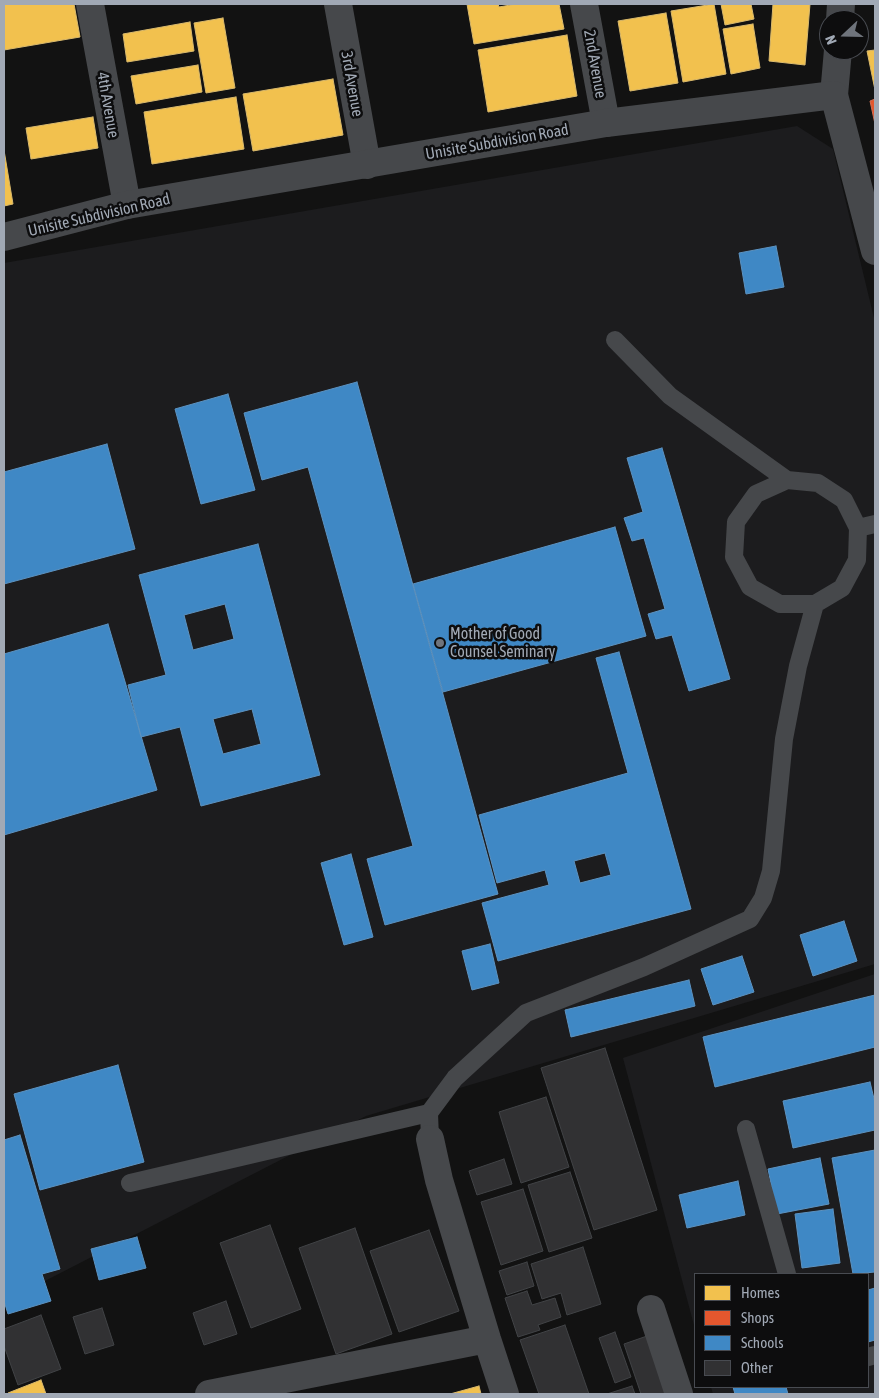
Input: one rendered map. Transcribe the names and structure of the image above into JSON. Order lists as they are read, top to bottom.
{
  "streets": {
    "street": [
      "2nd Avenue",
      "3rd Avenue",
      "4th Avenue",
      "Unisite Subdivision Road"
    ]
  },
  "crossings": [
    ["2nd Avenue", "Unisite Subdivision Road"],
    ["3rd Avenue", "Unisite Subdivision Road"],
    ["4th Avenue", "Unisite Subdivision Road"]
  ],
  "places": ["Mother of Good Counsel Seminary"],
  "legend": [
    "Homes",
    "Shops",
    "Schools",
    "Other"
  ],
  "north": "left"
}
